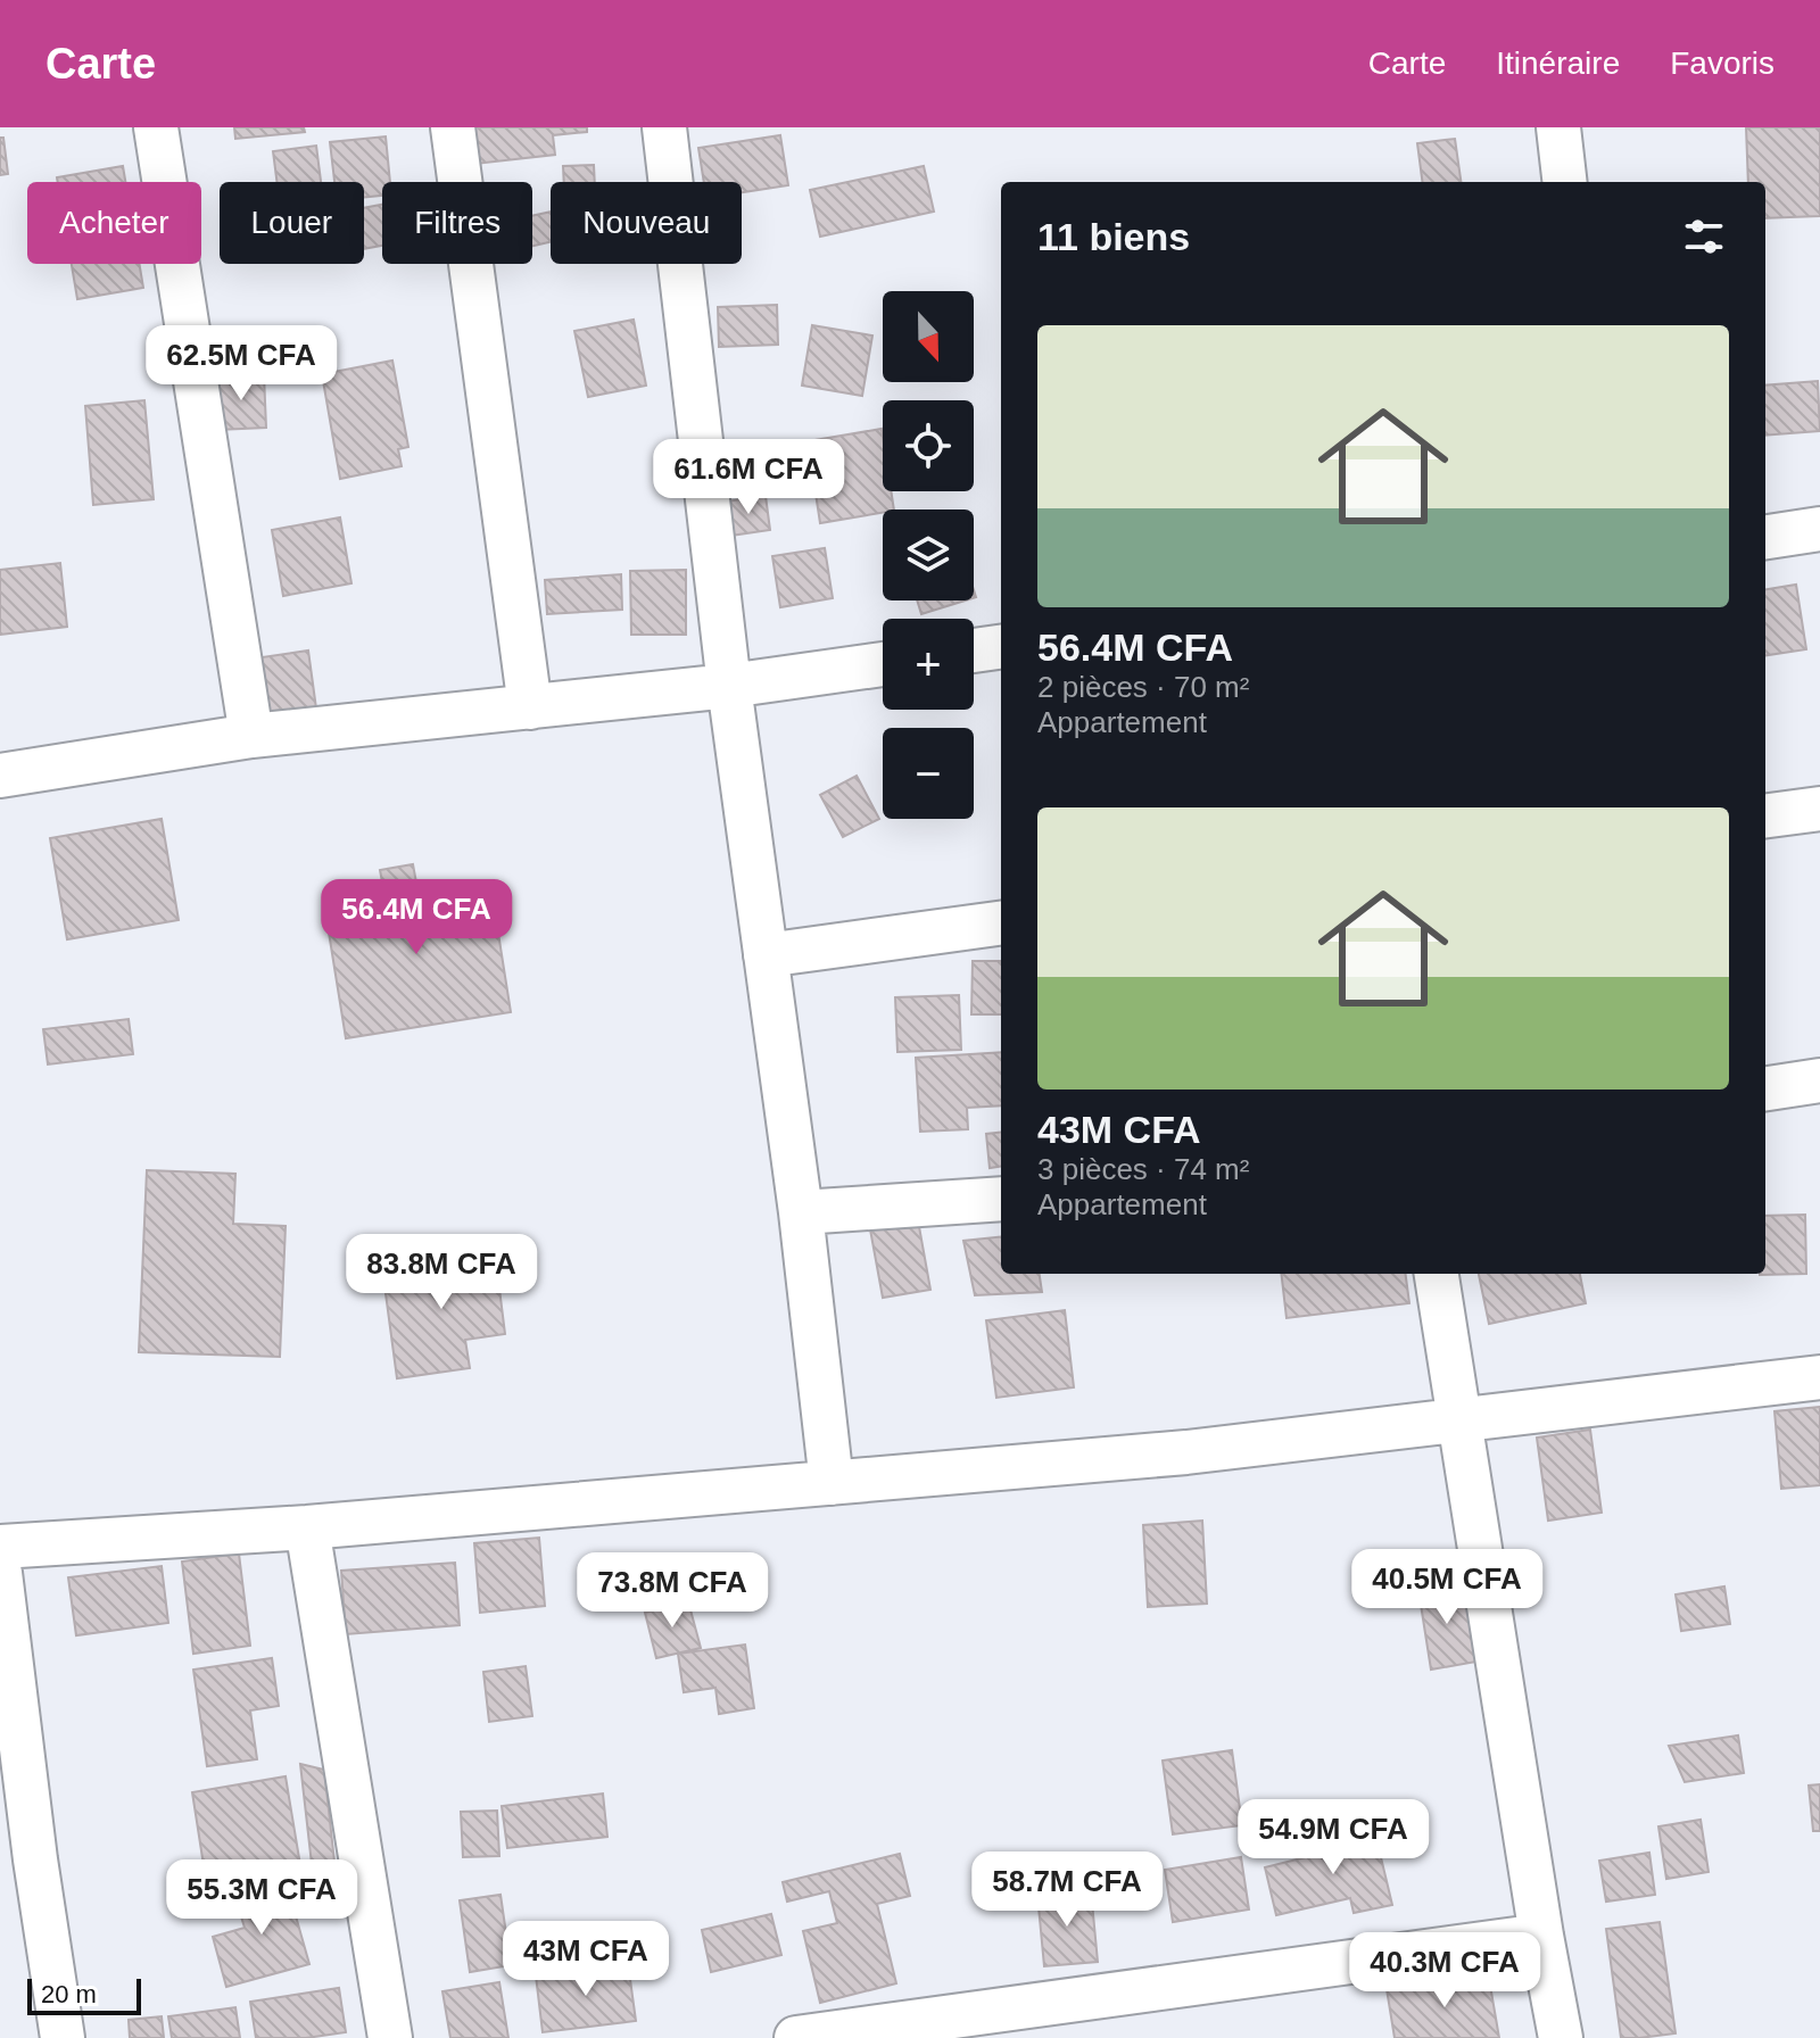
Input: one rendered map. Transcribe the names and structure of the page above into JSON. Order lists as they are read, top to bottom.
{
  "scale_bar": "20 m",
  "north": "bottom",
  "page": {
    "header": "Carte",
    "nav": ["Carte", "Itinéraire", "Favoris"],
    "chip": [
      "Acheter",
      "Louer",
      "Filtres",
      "Nouveau"
    ],
    "heading": "11 biens",
    "map_buttons": ["+", "−"],
    "list": [
      {
        "name": "56.4M CFA",
        "note": "2 pièces · 70 m² · Appartement"
      },
      {
        "name": "43M CFA",
        "note": "3 pièces · 74 m² · Appartement"
      }
    ],
    "price": [
      "62.5M CFA",
      "61.6M CFA",
      "56.4M CFA",
      "83.8M CFA",
      "40.5M CFA",
      "73.8M CFA",
      "54.9M CFA",
      "58.7M CFA",
      "55.3M CFA",
      "43M CFA",
      "40.3M CFA"
    ],
    "scale": "20 m"
  }
}
